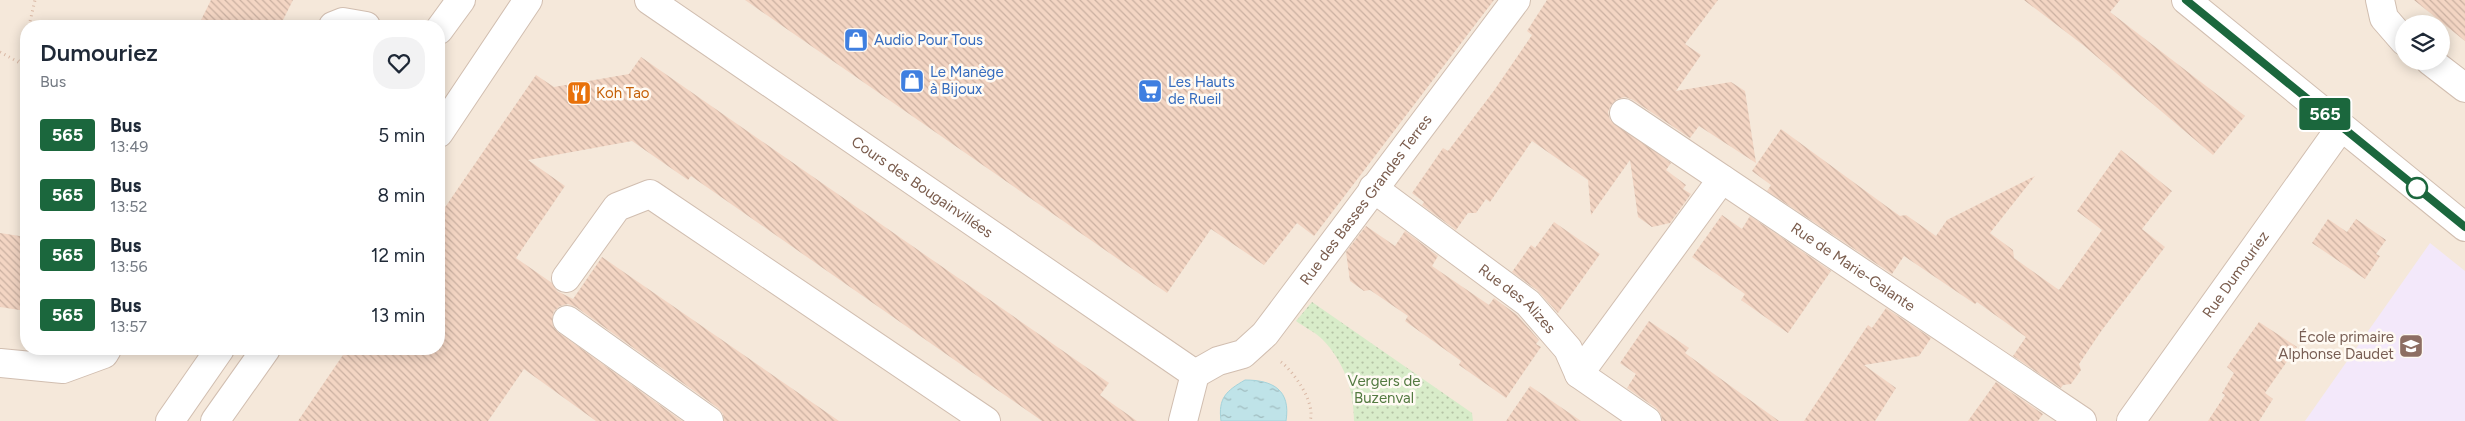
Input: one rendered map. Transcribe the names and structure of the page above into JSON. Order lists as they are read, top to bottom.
{
  "streets": {
    "street": [
      "Cours des Bougainvillées",
      "Rue des Basses Grandes Terres",
      "Rue de Marie-Galante",
      "Rue Dumouriez",
      "Rue des Alizes"
    ]
  },
  "crossings": [
    ["Cours des Bougainvillées", "Rue des Basses Grandes Terres"],
    ["Rue des Basses Grandes Terres", "Rue des Alizes"]
  ],
  "parks": ["Vergers de Buzenval"],
  "places": {
    "shop": ["Audio Pour Tous", "Le Manège à Bijoux"],
    "supermarket": ["Les Hauts de Rueil"],
    "restaurant": ["Koh Tao"],
    "school or university": ["École primaire Alphonse Daudet"]
  },
  "lines": ["bus line 565"],
  "page": {
    "on_map": "565",
    "heading": ["Dumouriez", "Bus"],
    "list": [
      {
        "mark": "565",
        "name": "Bus",
        "note": "13:49",
        "value": "5 min"
      },
      {
        "mark": "565",
        "name": "Bus",
        "note": "13:52",
        "value": "8 min"
      },
      {
        "mark": "565",
        "name": "Bus",
        "note": "13:56",
        "value": "12 min"
      },
      {
        "mark": "565",
        "name": "Bus",
        "note": "13:57",
        "value": "13 min"
      }
    ]
  }
}
